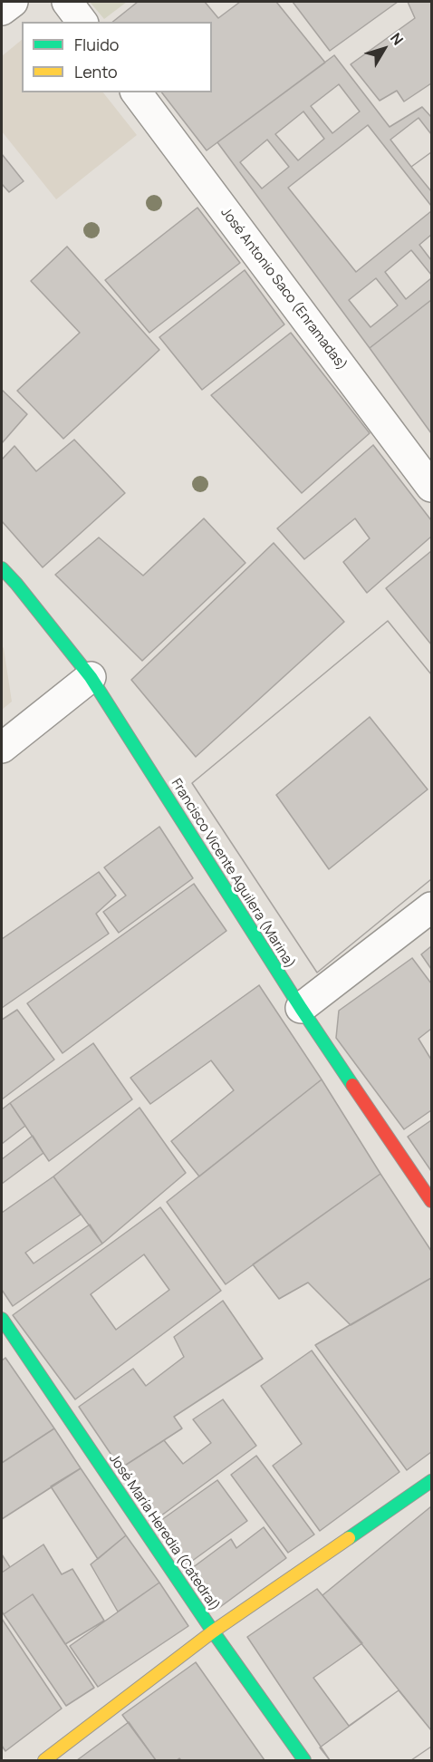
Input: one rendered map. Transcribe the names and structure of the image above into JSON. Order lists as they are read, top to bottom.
{
  "streets": {
    "street": ["José Antonio Saco (Enramadas)", "Francisco Vicente Aguilera (Marina)", "José María Heredia (Catedral)"]
  },
  "legend": ["Fluido", "Lento"],
  "north": "top right"
}
